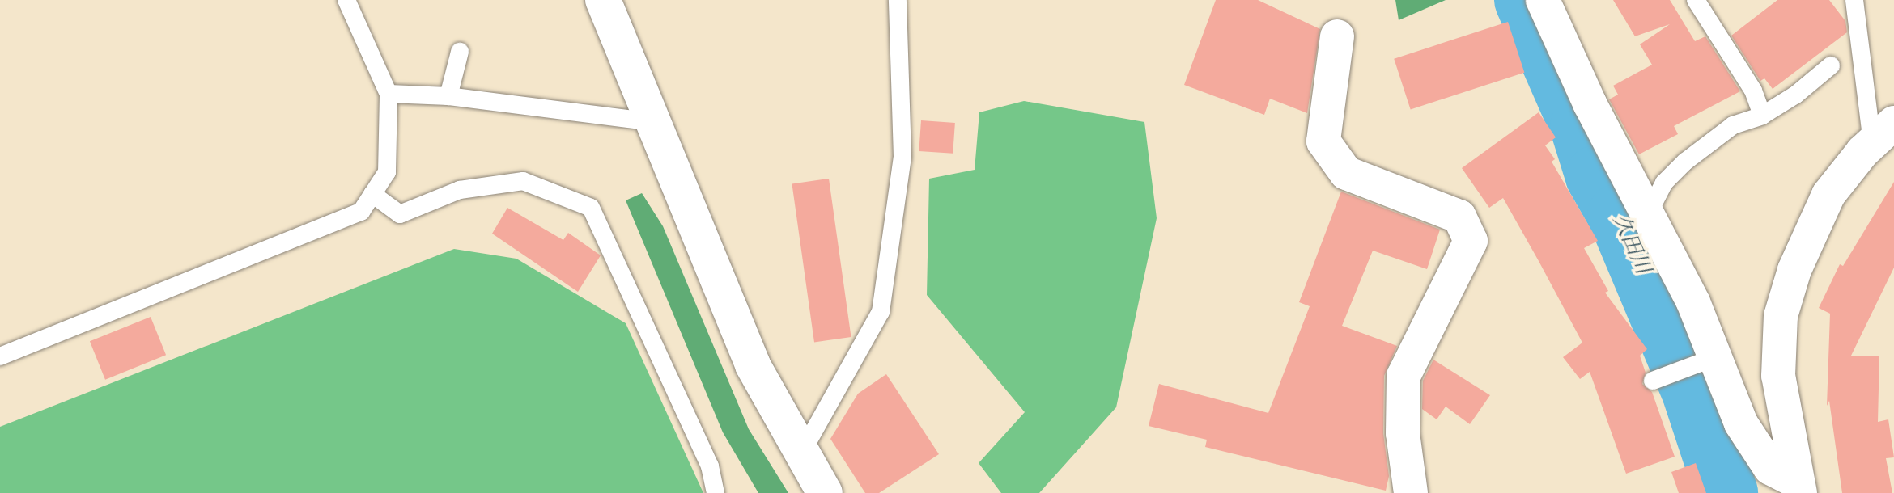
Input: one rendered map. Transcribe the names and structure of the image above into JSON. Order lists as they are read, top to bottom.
{
  "water": ["久田川"]
}
